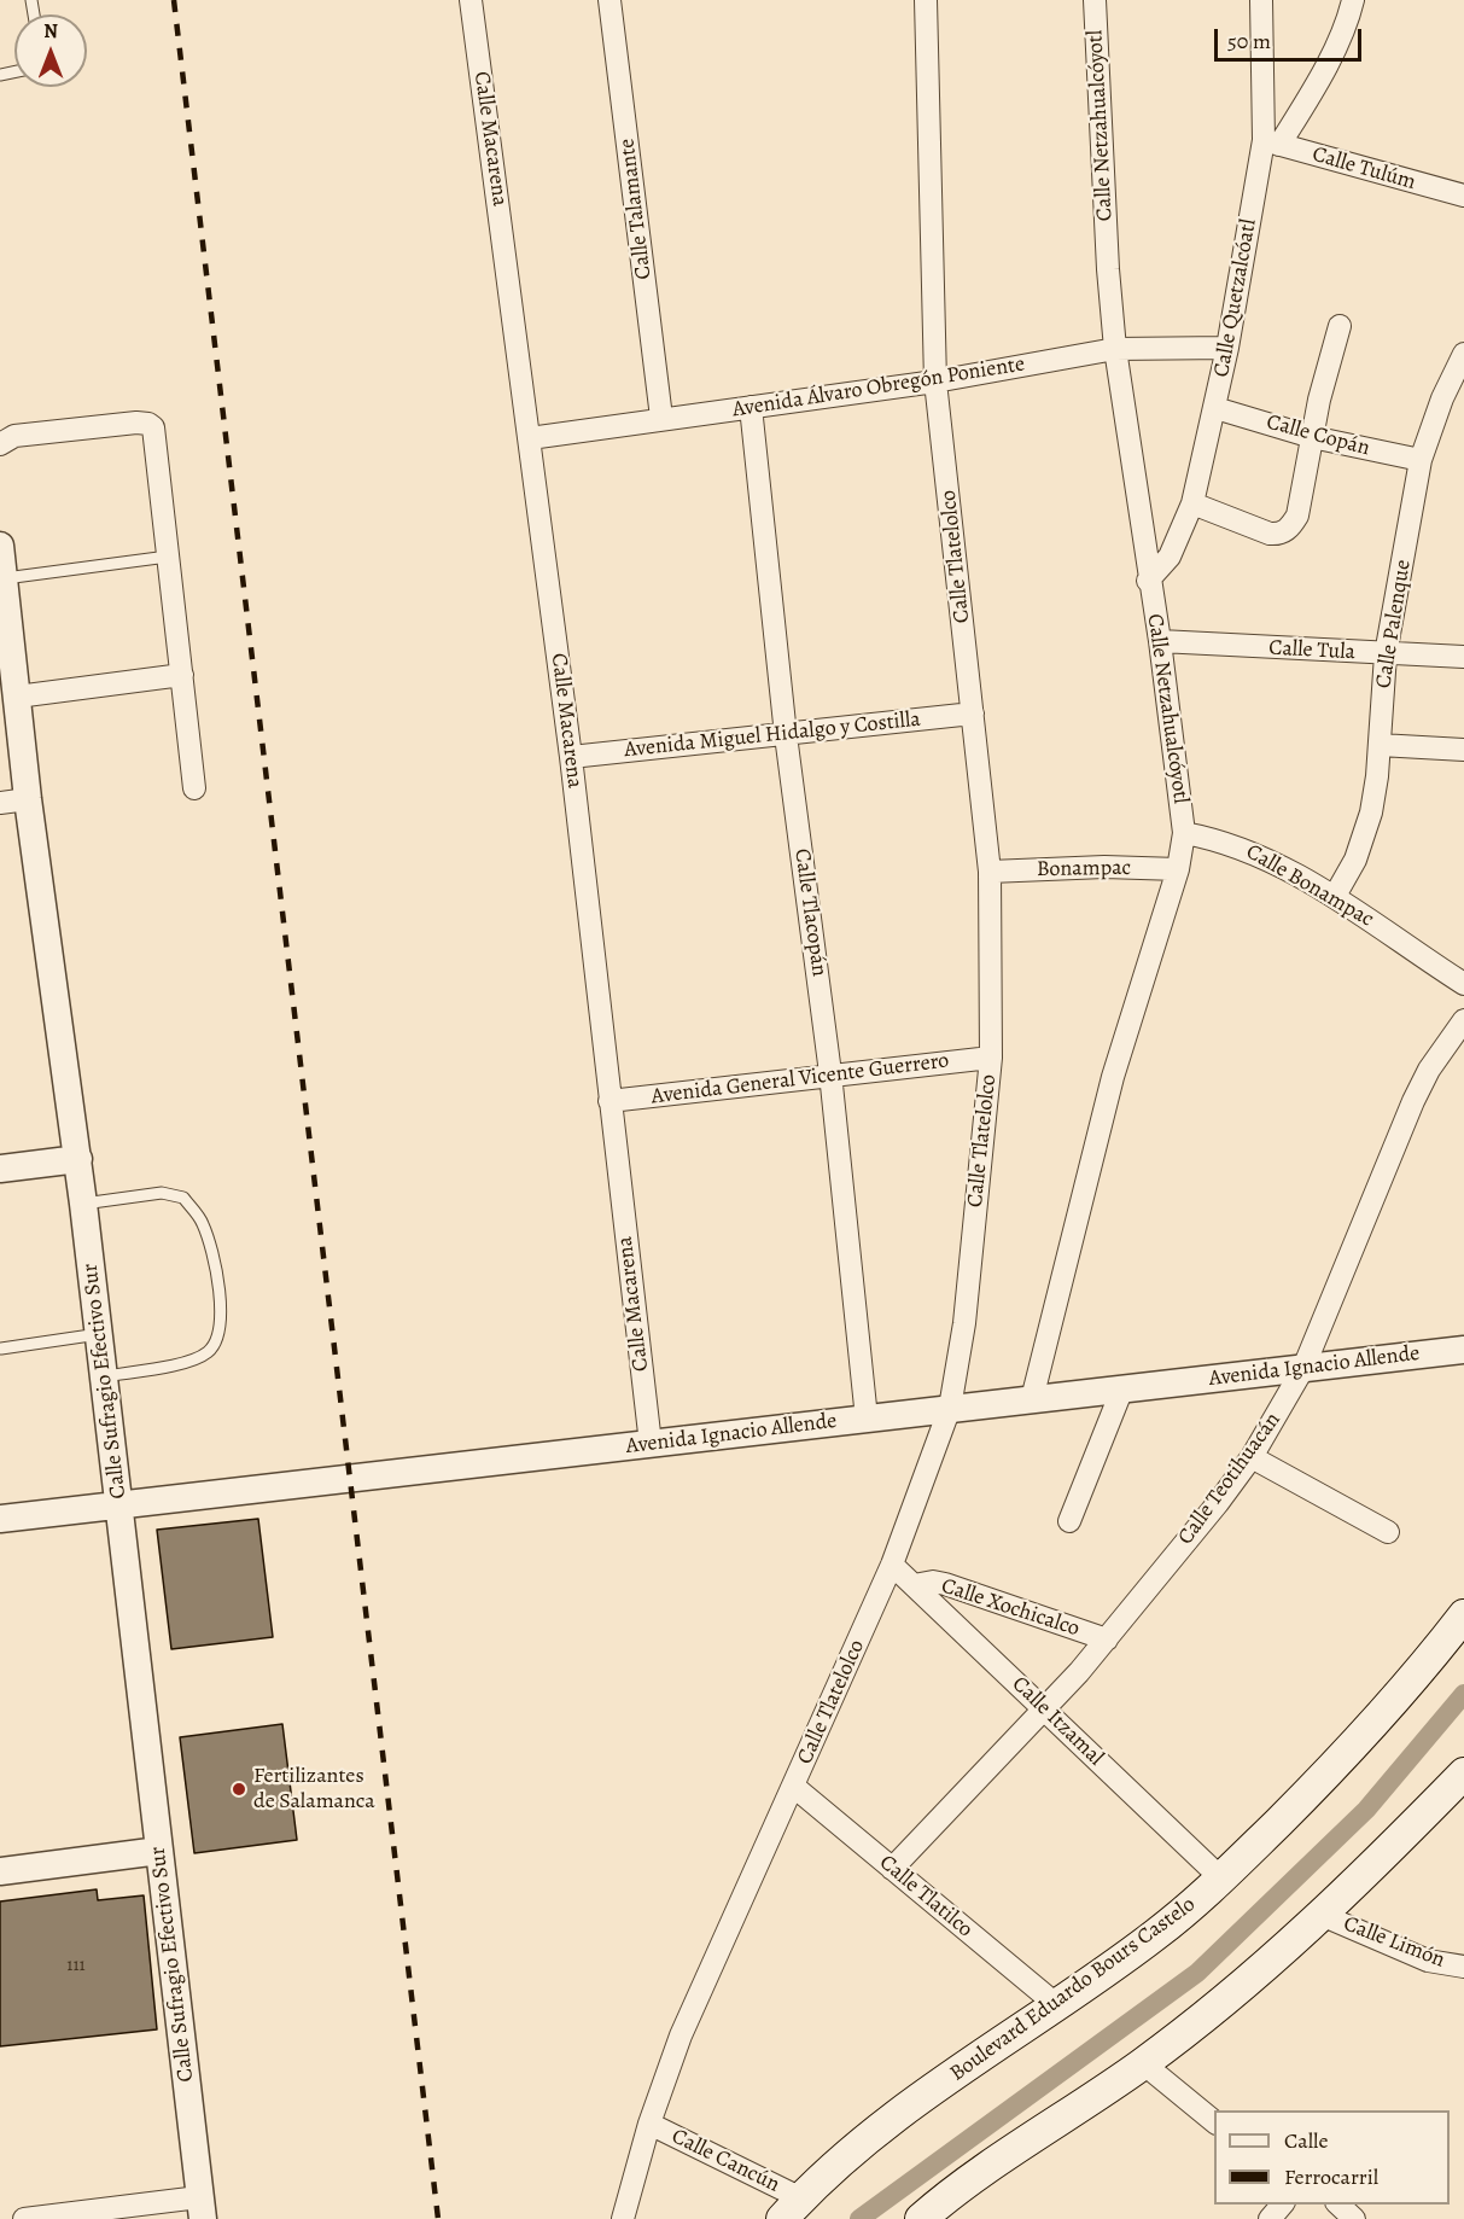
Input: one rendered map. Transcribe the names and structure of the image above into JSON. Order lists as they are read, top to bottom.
{
  "streets": {
    "main road": ["Boulevard Eduardo Bours Castelo"],
    "street": [
      "Calle Netzahualcóyotl",
      "Calle Macarena",
      "Calle Tulúm",
      "Calle Talamante",
      "Calle Quetzalcóatl",
      "Avenida Álvaro Obregón Poniente",
      "Calle Copán",
      "Calle Tlatelolco",
      "Calle Palenque",
      "Calle Tula",
      "Avenida Miguel Hidalgo y Costilla",
      "Bonampac",
      "Calle Bonampac",
      "Calle Tlacopán",
      "Avenida General Vicente Guerrero",
      "Avenida Ignacio Allende",
      "Calle Sufragio Efectivo Sur",
      "Calle Teotihuacán",
      "Calle Xochicalco",
      "Calle Itzamal",
      "Calle Tlatilco",
      "Calle Limón",
      "Calle Cancún"
    ]
  },
  "crossings": [
    ["Calle Netzahualcóyotl", "Calle Quetzalcóatl"],
    ["Calle Netzahualcóyotl", "Avenida Álvaro Obregón Poniente"],
    ["Calle Netzahualcóyotl", "Calle Tula"],
    ["Calle Netzahualcóyotl", "Bonampac"],
    ["Calle Netzahualcóyotl", "Calle Bonampac"],
    ["Calle Netzahualcóyotl", "Avenida Ignacio Allende"],
    ["Calle Macarena", "Avenida Álvaro Obregón Poniente"],
    ["Calle Macarena", "Avenida Miguel Hidalgo y Costilla"],
    ["Calle Macarena", "Avenida General Vicente Guerrero"],
    ["Calle Macarena", "Avenida Ignacio Allende"],
    ["Calle Tulúm", "Calle Quetzalcóatl"],
    ["Calle Talamante", "Avenida Álvaro Obregón Poniente"],
    ["Calle Quetzalcóatl", "Avenida Álvaro Obregón Poniente"],
    ["Calle Quetzalcóatl", "Calle Copán"],
    ["Avenida Álvaro Obregón Poniente", "Calle Tlatelolco"],
    ["Avenida Álvaro Obregón Poniente", "Calle Tlacopán"],
    ["Calle Copán", "Calle Palenque"],
    ["Calle Tlatelolco", "Avenida Miguel Hidalgo y Costilla"],
    ["Calle Tlatelolco", "Bonampac"],
    ["Calle Tlatelolco", "Avenida General Vicente Guerrero"],
    ["Calle Tlatelolco", "Avenida Ignacio Allende"],
    ["Calle Tlatelolco", "Calle Itzamal"],
    ["Calle Tlatelolco", "Calle Tlatilco"],
    ["Calle Tlatelolco", "Calle Cancún"],
    ["Calle Palenque", "Calle Tula"],
    ["Calle Palenque", "Calle Bonampac"],
    ["Avenida Miguel Hidalgo y Costilla", "Calle Tlacopán"],
    ["Calle Tlacopán", "Avenida General Vicente Guerrero"],
    ["Calle Tlacopán", "Avenida Ignacio Allende"],
    ["Avenida Ignacio Allende", "Calle Sufragio Efectivo Sur"],
    ["Avenida Ignacio Allende", "Calle Teotihuacán"],
    ["Calle Teotihuacán", "Calle Xochicalco"],
    ["Calle Teotihuacán", "Calle Itzamal"],
    ["Calle Teotihuacán", "Calle Tlatilco"],
    ["Calle Xochicalco", "Calle Itzamal"],
    ["Calle Itzamal", "Boulevard Eduardo Bours Castelo"],
    ["Calle Tlatilco", "Boulevard Eduardo Bours Castelo"],
    ["Boulevard Eduardo Bours Castelo", "Calle Cancún"]
  ],
  "places": ["Fertilizantes de Salamanca"],
  "house_numbers": ["111"],
  "legend": ["Calle", "Ferrocarril"],
  "scale_bar": "50 m",
  "north": "top"
}
